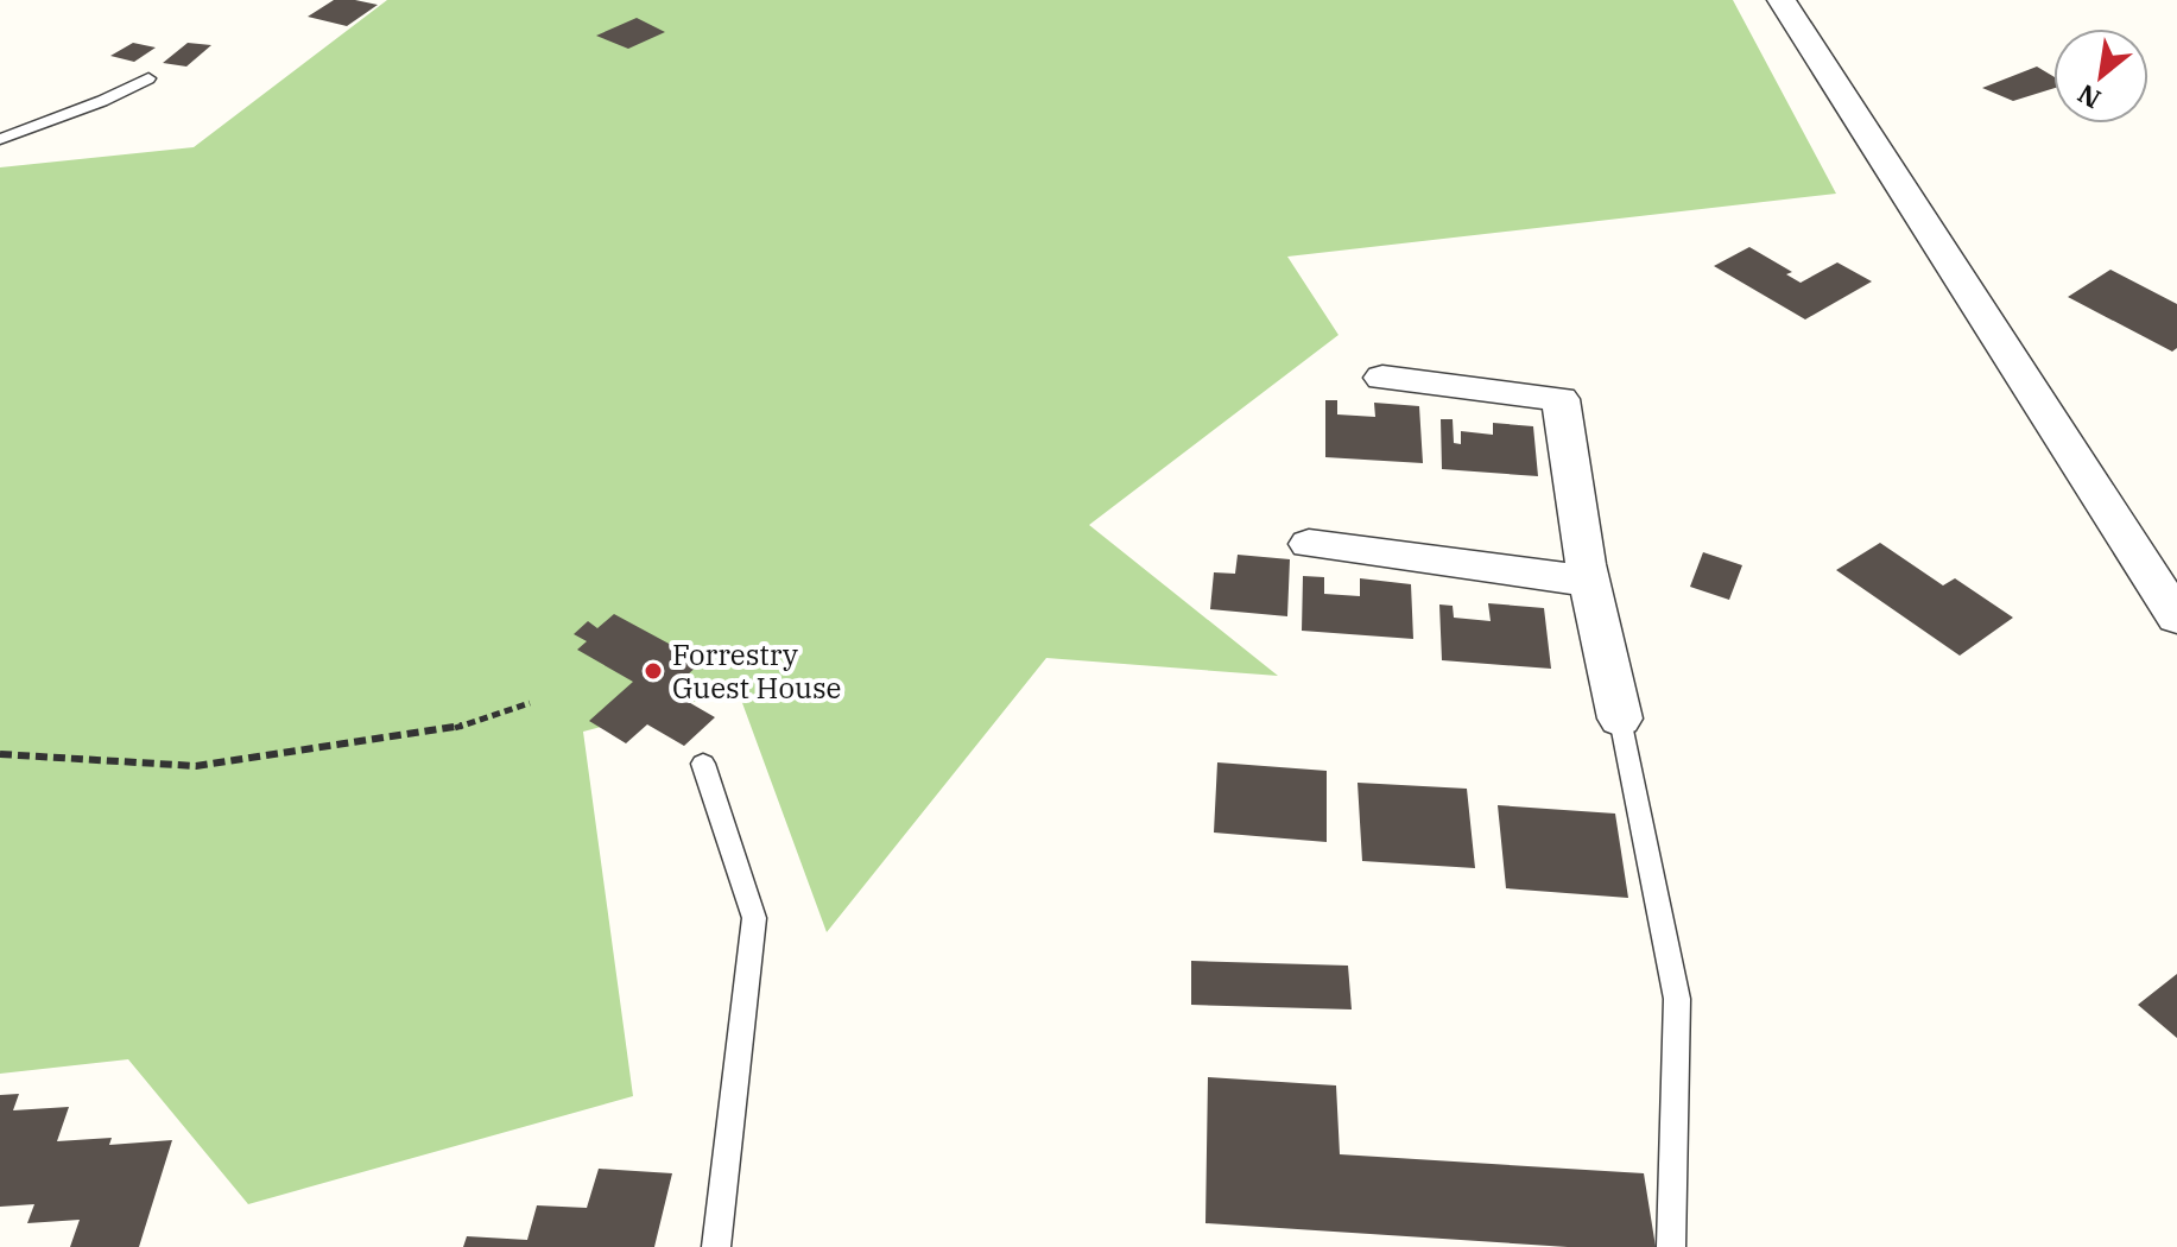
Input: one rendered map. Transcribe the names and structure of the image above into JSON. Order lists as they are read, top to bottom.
{
  "places": ["Forrestry Guest House"],
  "north": "bottom left"
}
